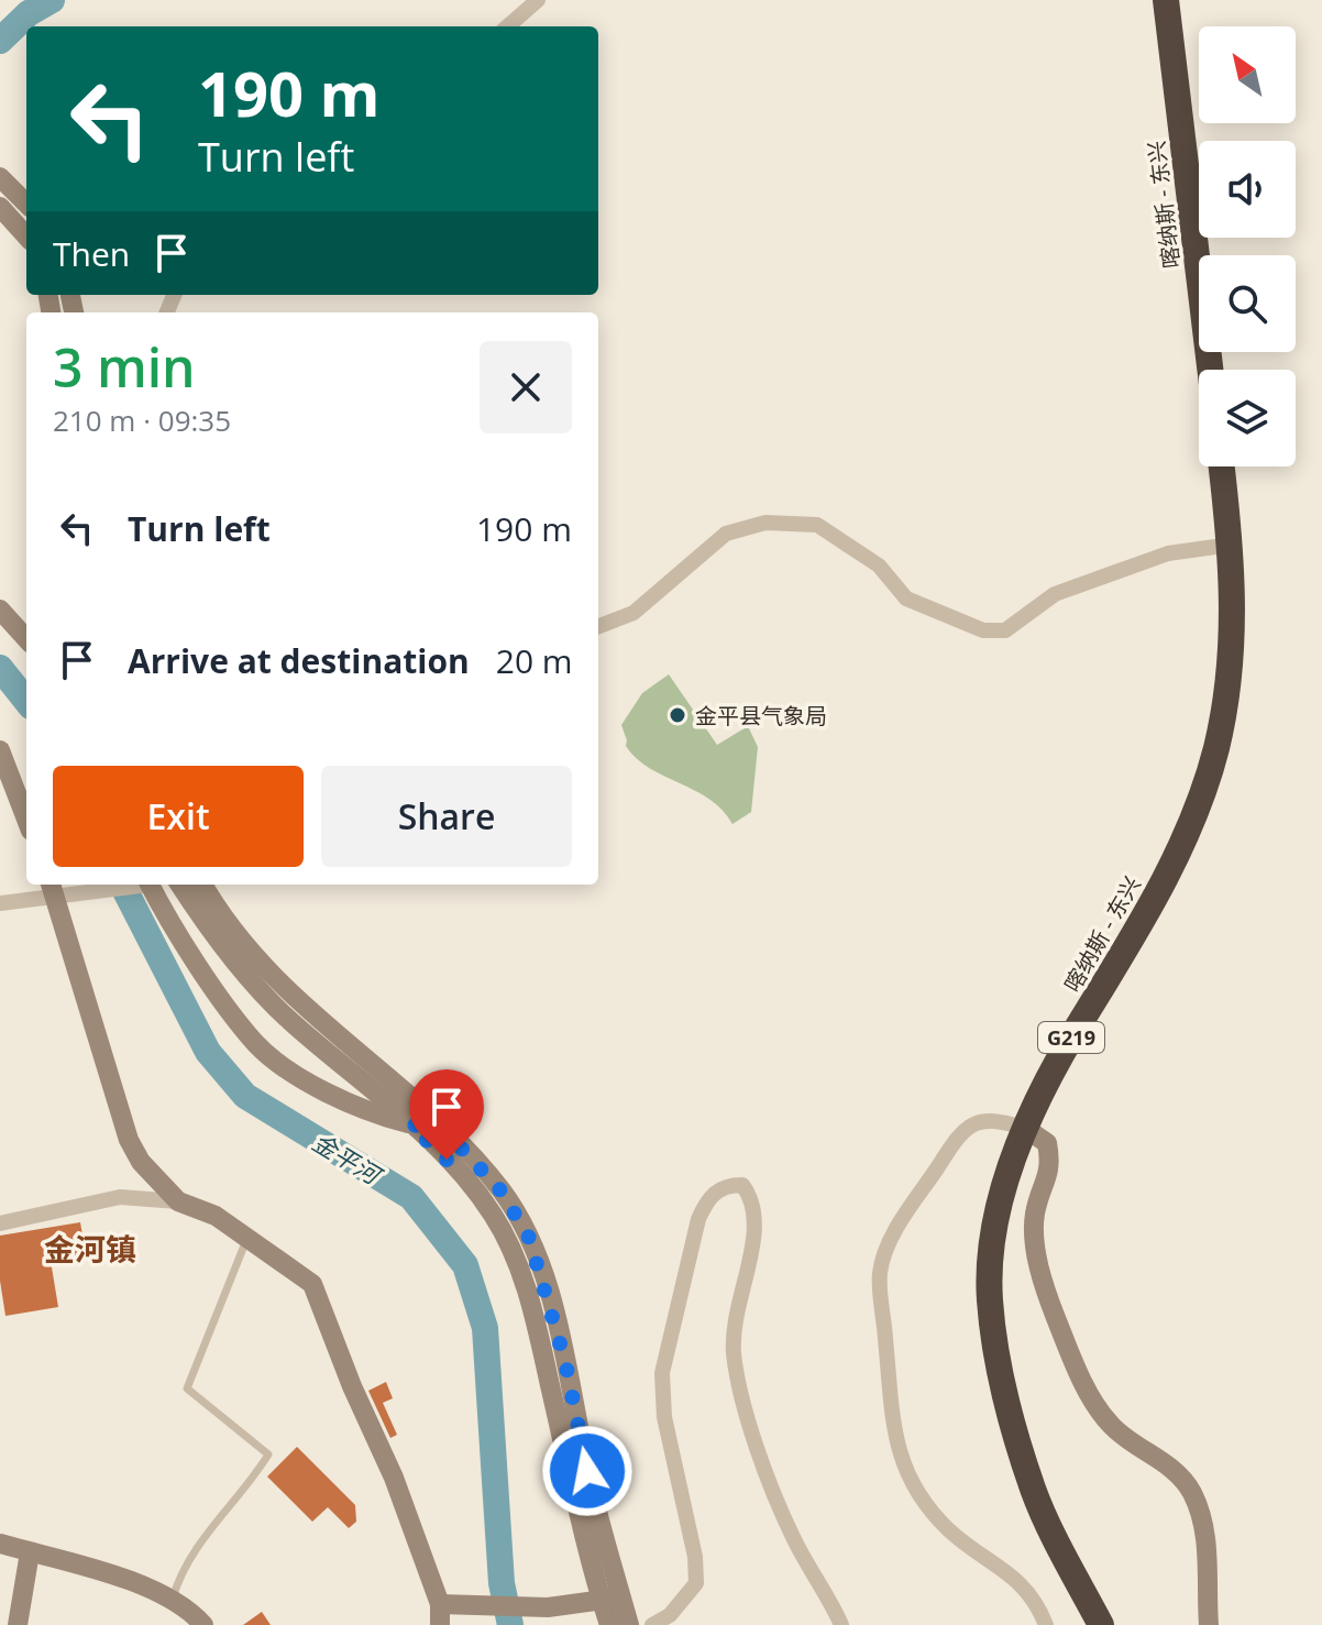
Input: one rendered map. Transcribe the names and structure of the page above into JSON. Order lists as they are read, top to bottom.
{
  "streets": {
    "highway": ["喀纳斯 - 东兴", "G219"]
  },
  "districts": ["金河镇"],
  "water": ["金平河"],
  "places": ["金平县气象局"],
  "north": "top left",
  "page": {
    "turn": ["190 m", "Turn left"],
    "then": "Then",
    "heading": ["3 min", "210 m · 09:35"],
    "list": [
      {
        "name": "Turn left",
        "value": "190 m"
      },
      {
        "name": "Arrive at destination",
        "value": "20 m"
      }
    ],
    "buttons": ["Exit", "Share"]
  }
}
